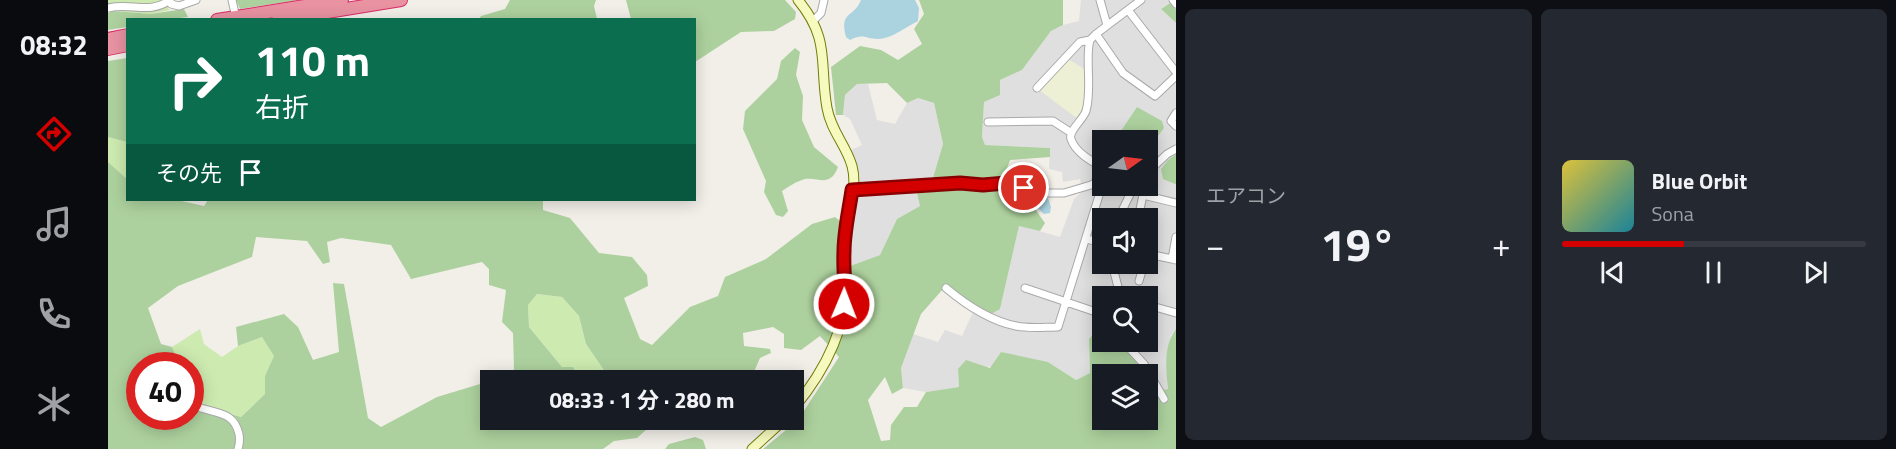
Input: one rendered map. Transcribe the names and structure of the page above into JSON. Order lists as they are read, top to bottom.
{
  "north": "right",
  "page": {
    "tabs": "08:32",
    "tile": "エアコン",
    "turn": ["110 m", "右折"],
    "then": "その先",
    "song": ["Blue Orbit", "Sona"],
    "heat": ["−", "19°", "+"],
    "limit": "40",
    "trip": "08:33 · 1 分 · 280 m"
  }
}
